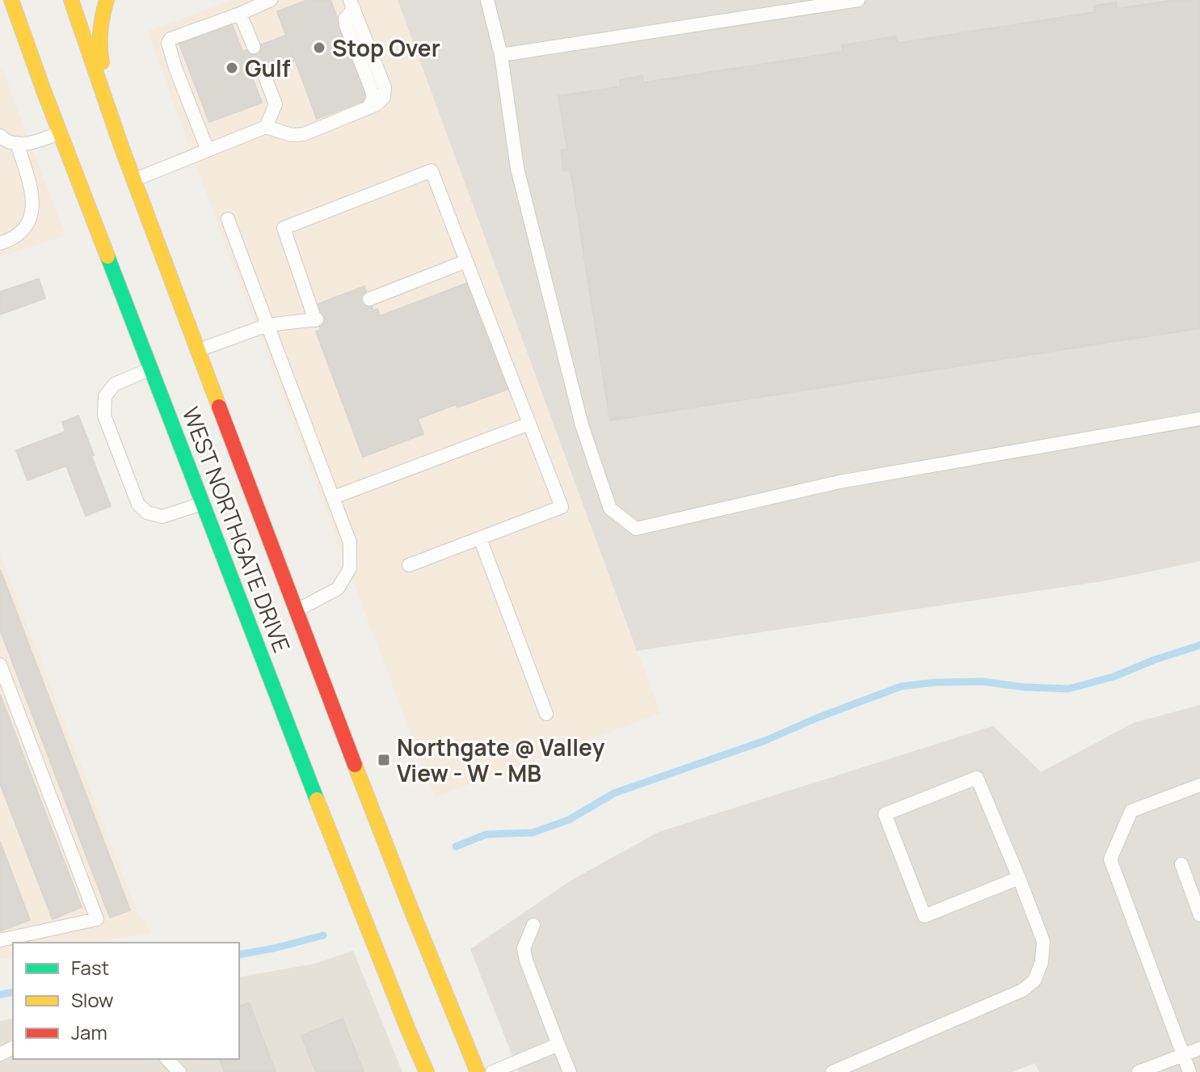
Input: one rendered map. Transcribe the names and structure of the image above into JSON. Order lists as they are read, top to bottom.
{
  "streets": {
    "main road": ["WEST NORTHGATE DRIVE"]
  },
  "places": {
    "other": ["Stop Over", "Gulf"],
    "transit": ["Northgate @ Valley View - W - MB"]
  },
  "legend": ["Fast", "Slow", "Jam"]
}
